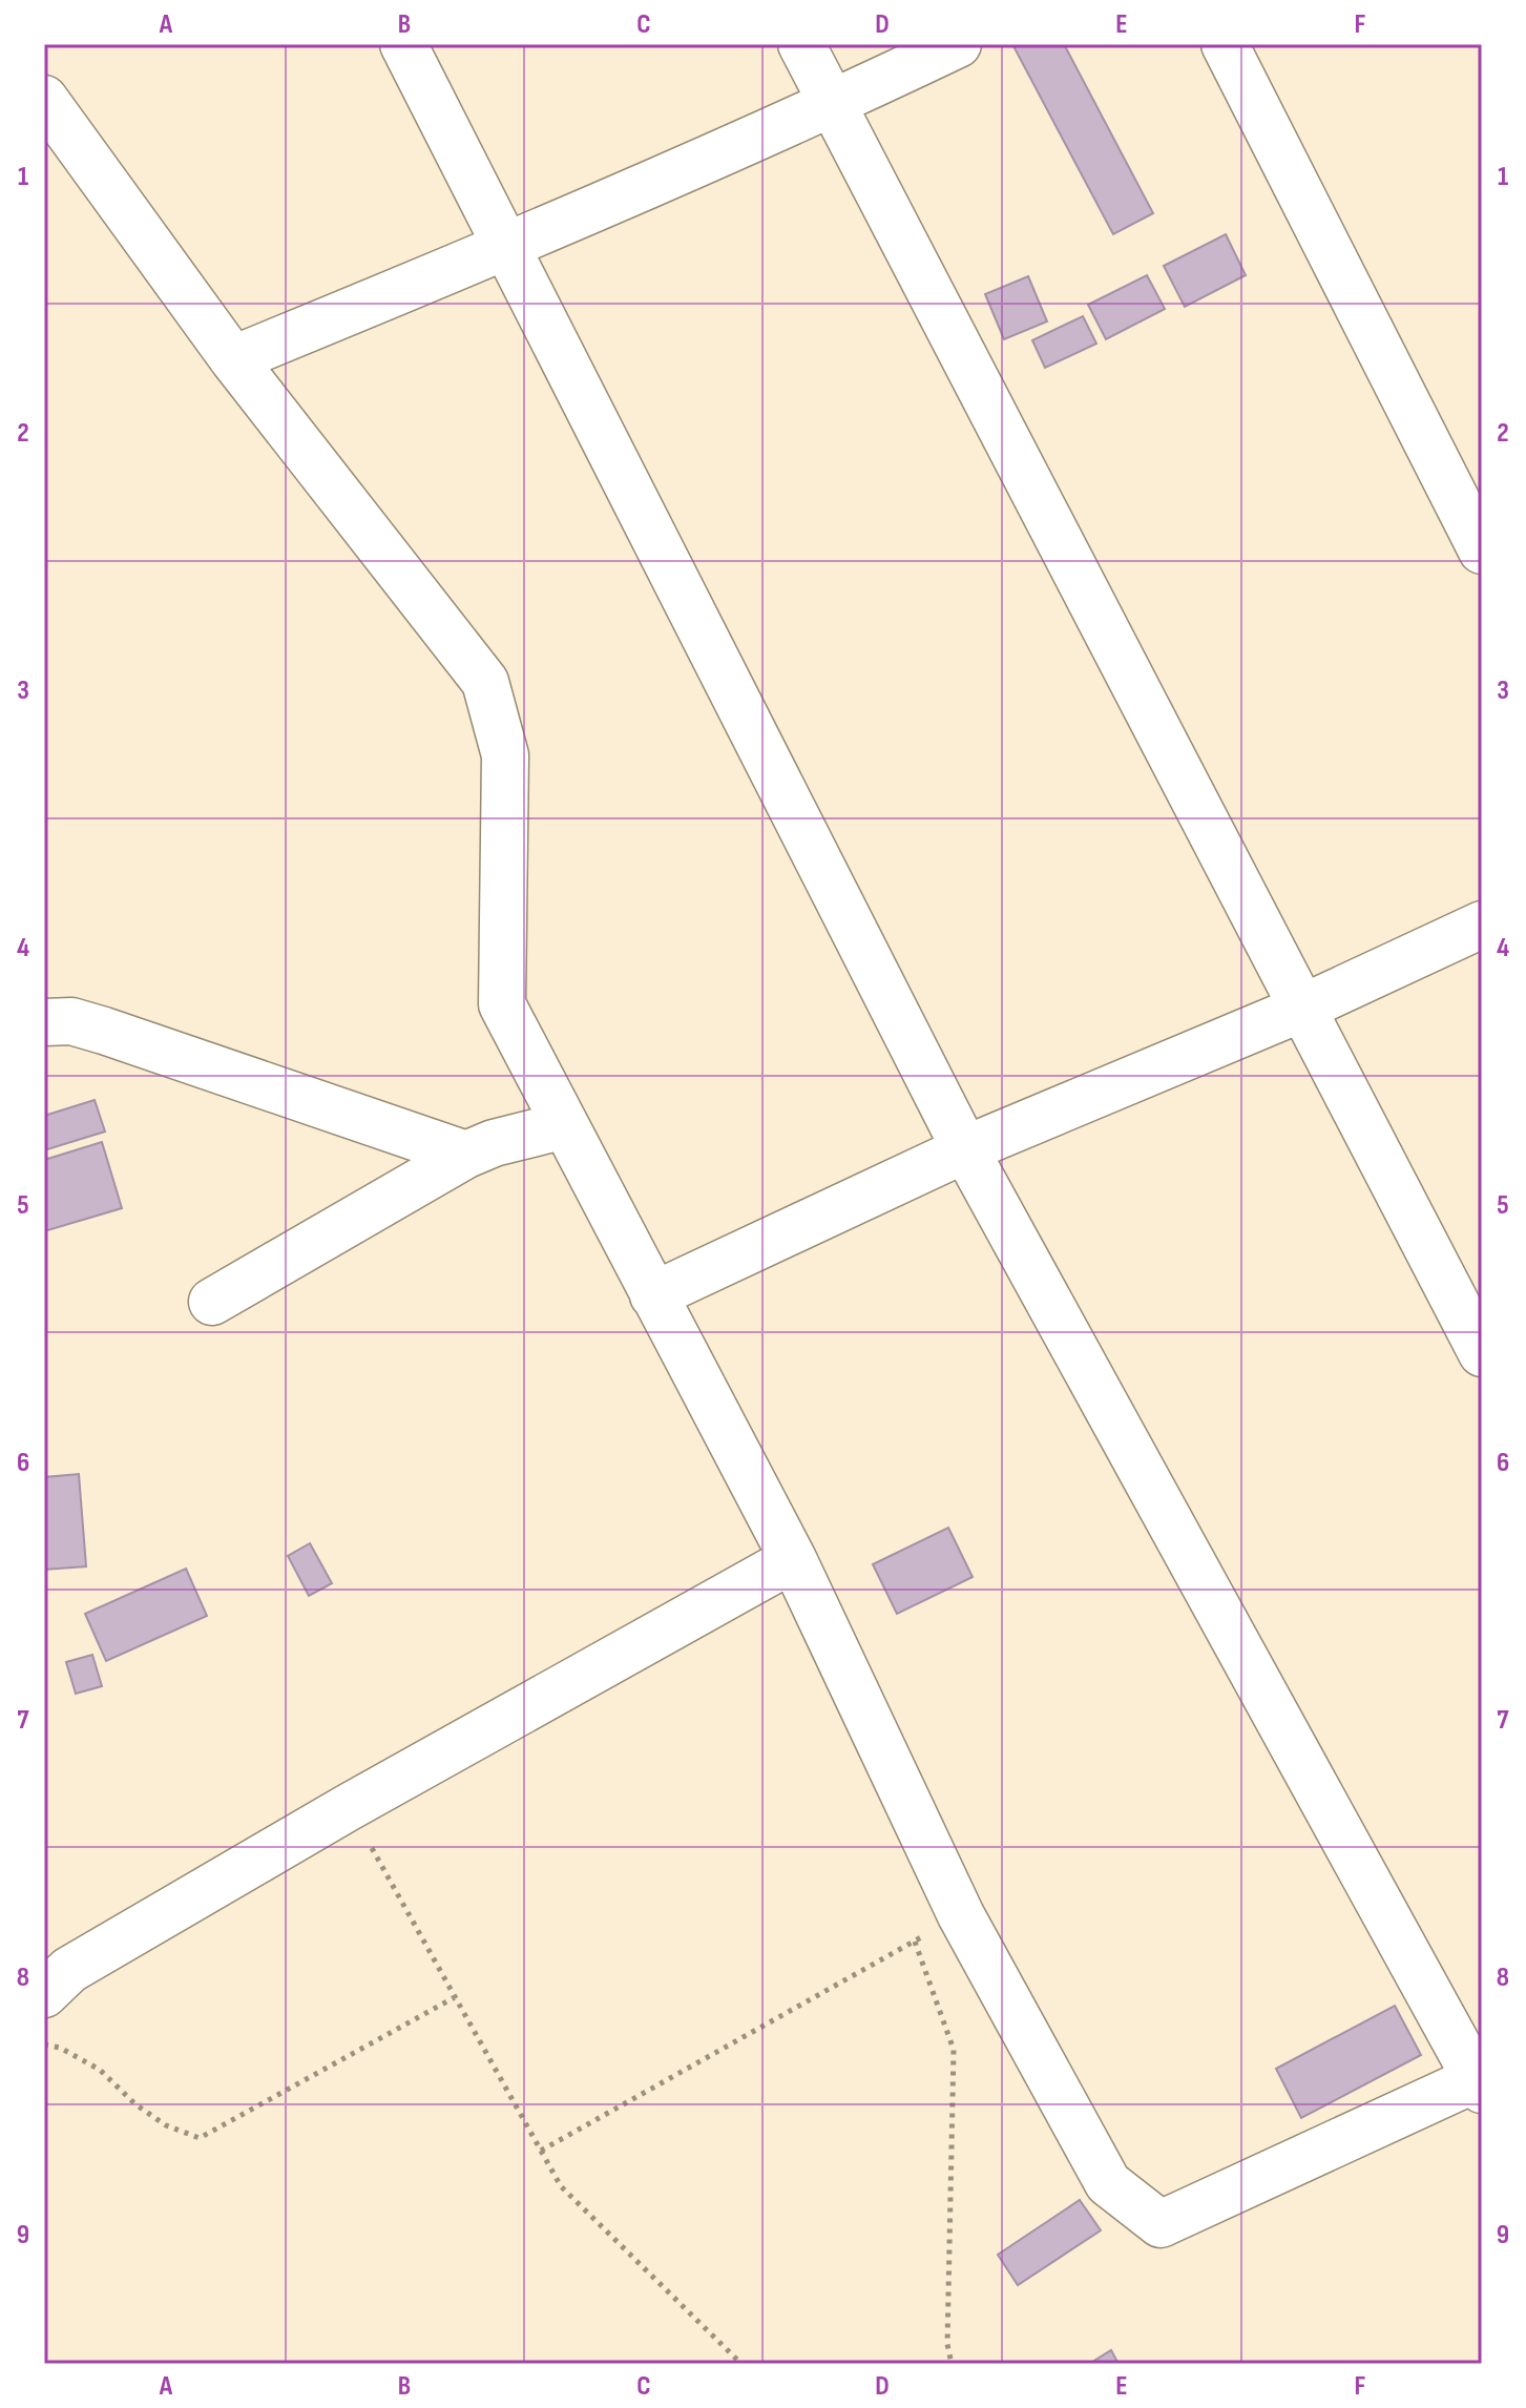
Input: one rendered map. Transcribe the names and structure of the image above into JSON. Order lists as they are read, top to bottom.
{
  "grid": {
    "columns": [
      "A",
      "B",
      "C",
      "D",
      "E",
      "F"
    ],
    "rows": [
      "1",
      "2",
      "3",
      "4",
      "5",
      "6",
      "7",
      "8",
      "9"
    ]
  }
}
